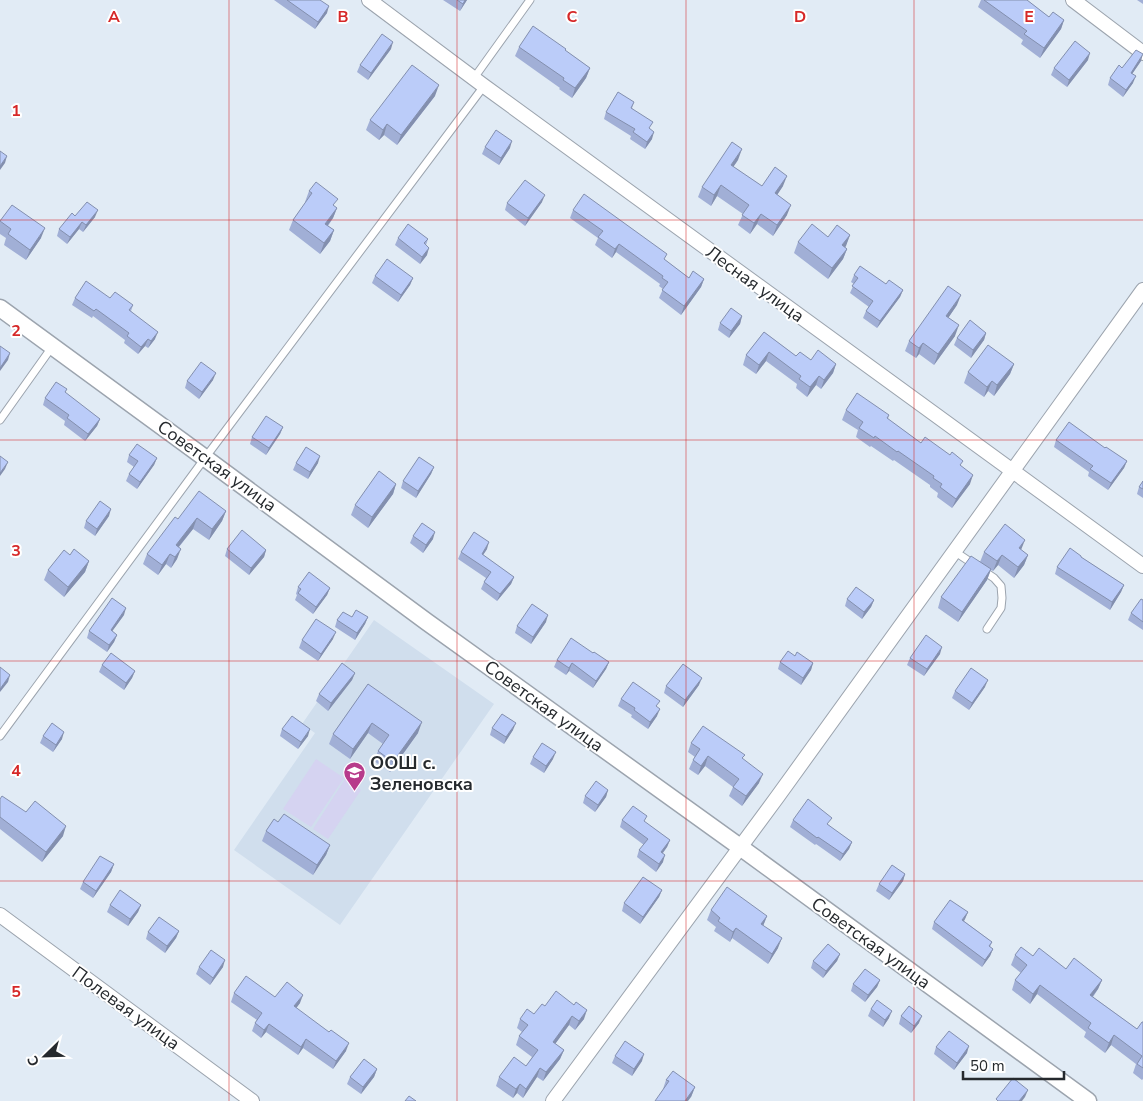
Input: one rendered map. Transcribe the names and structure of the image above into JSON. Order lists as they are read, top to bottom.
{
  "streets": {
    "street": ["Лесная улица", "Советская улица", "Полевая улица"]
  },
  "places": {
    "school or university": ["ООШ с. Зеленовска"]
  },
  "scale_bar": "50 m",
  "north": "bottom left",
  "grid": {
    "columns": [
      "A",
      "B",
      "C",
      "D",
      "E"
    ],
    "rows": [
      "1",
      "2",
      "3",
      "4",
      "5"
    ]
  }
}
